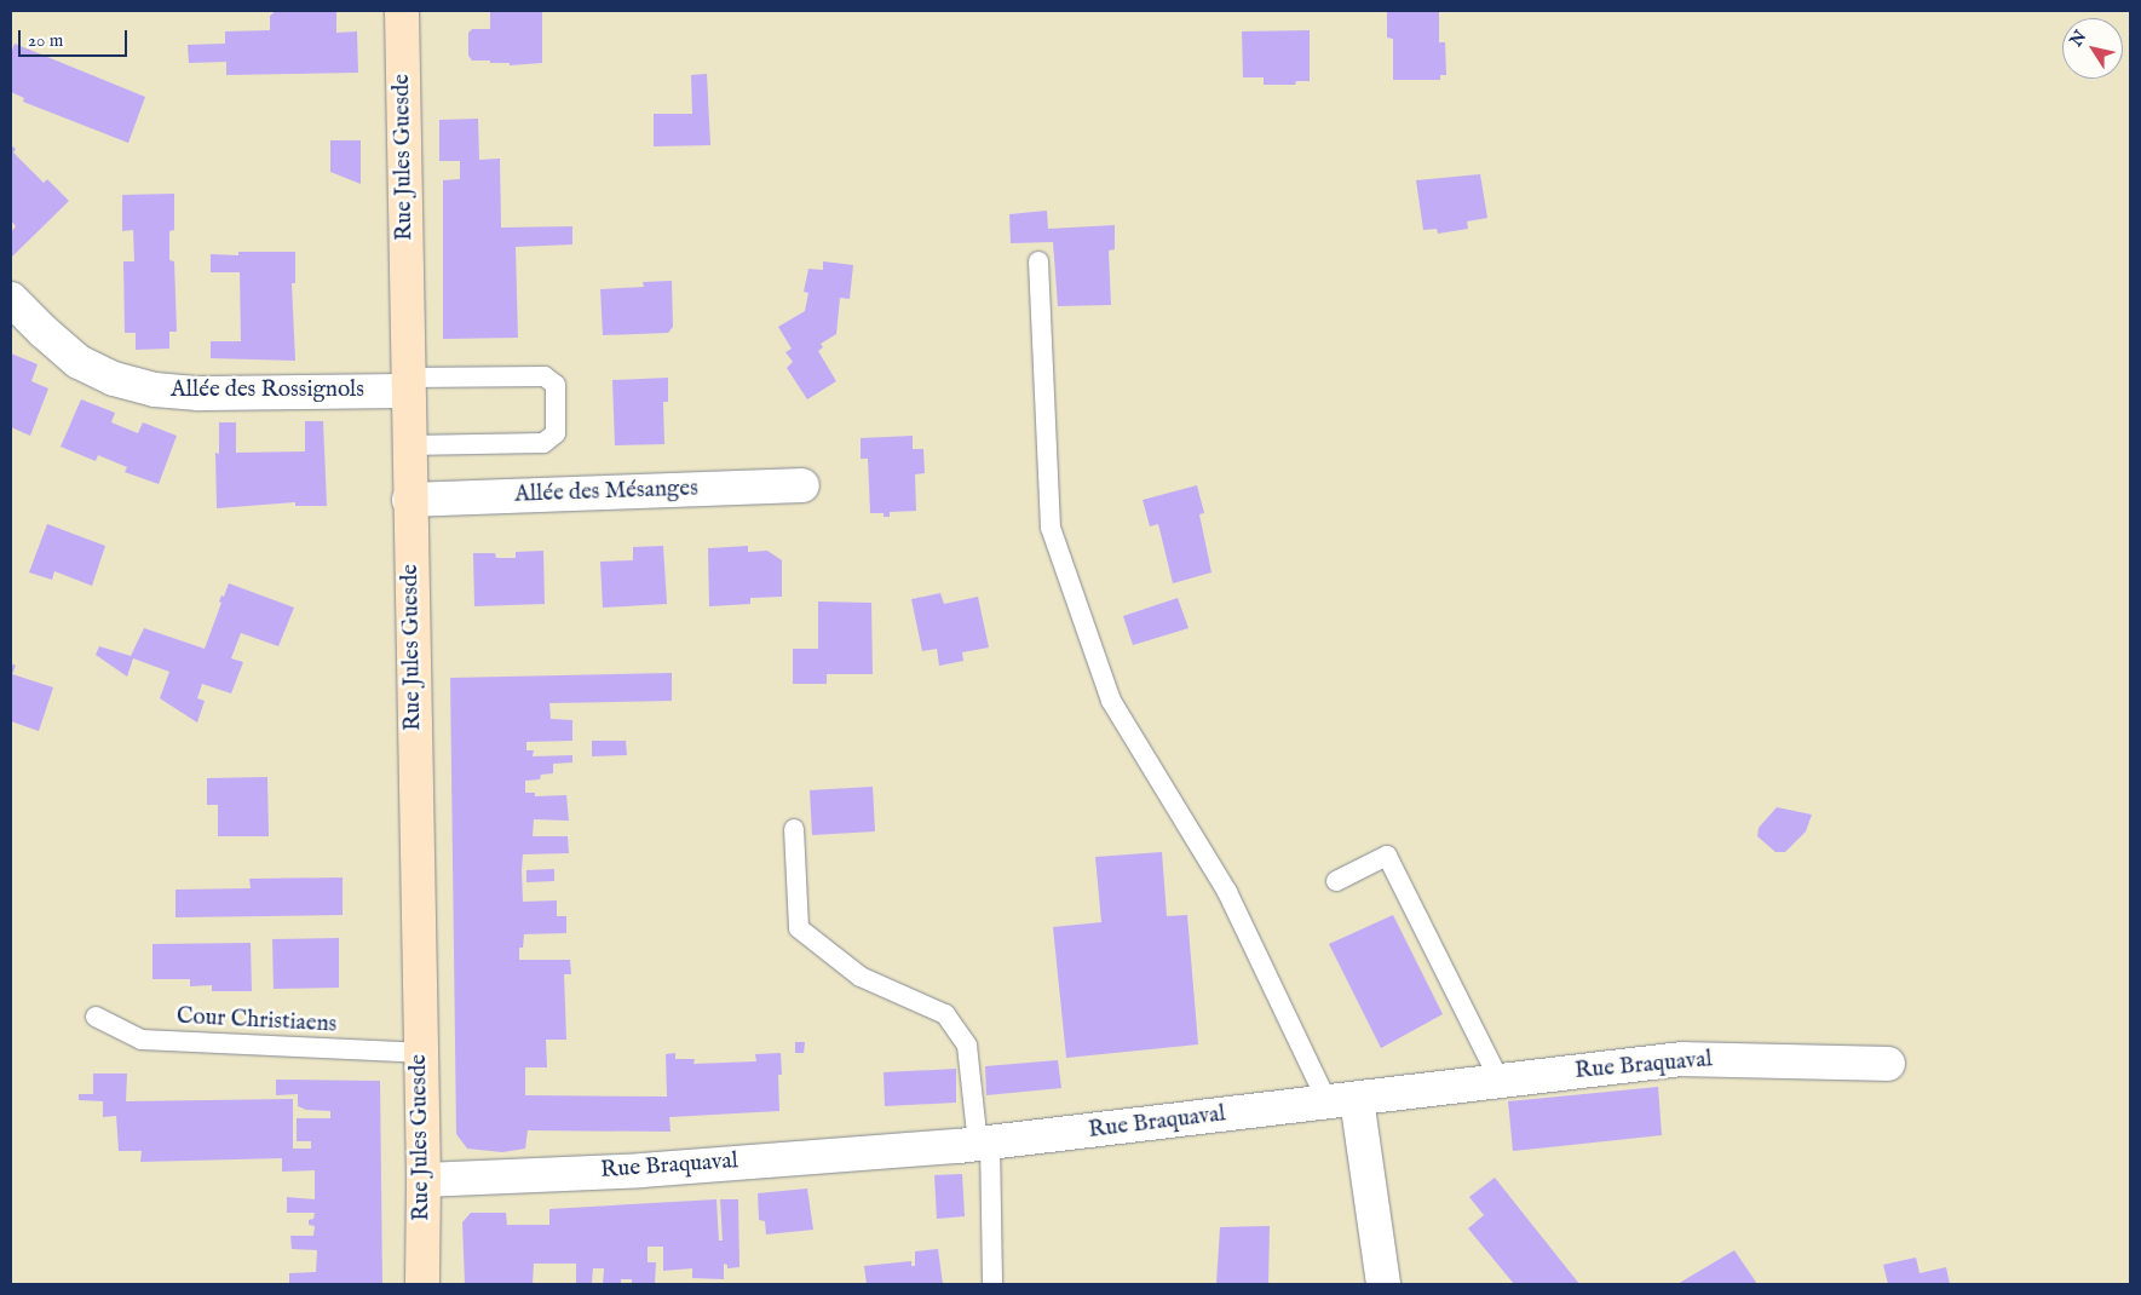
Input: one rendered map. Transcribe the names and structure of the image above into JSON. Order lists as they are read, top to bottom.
{
  "streets": {
    "main road": ["Rue Jules Guesde"],
    "street": ["Allée des Rossignols", "Allée des Mésanges", "Rue Braquaval"],
    "lane": ["Cour Christiaens"]
  },
  "crossings": [
    ["Rue Jules Guesde", "Allée des Rossignols"],
    ["Rue Jules Guesde", "Allée des Mésanges"],
    ["Rue Jules Guesde", "Cour Christiaens"],
    ["Rue Jules Guesde", "Rue Braquaval"]
  ],
  "scale_bar": "20 m",
  "north": "top left"
}
